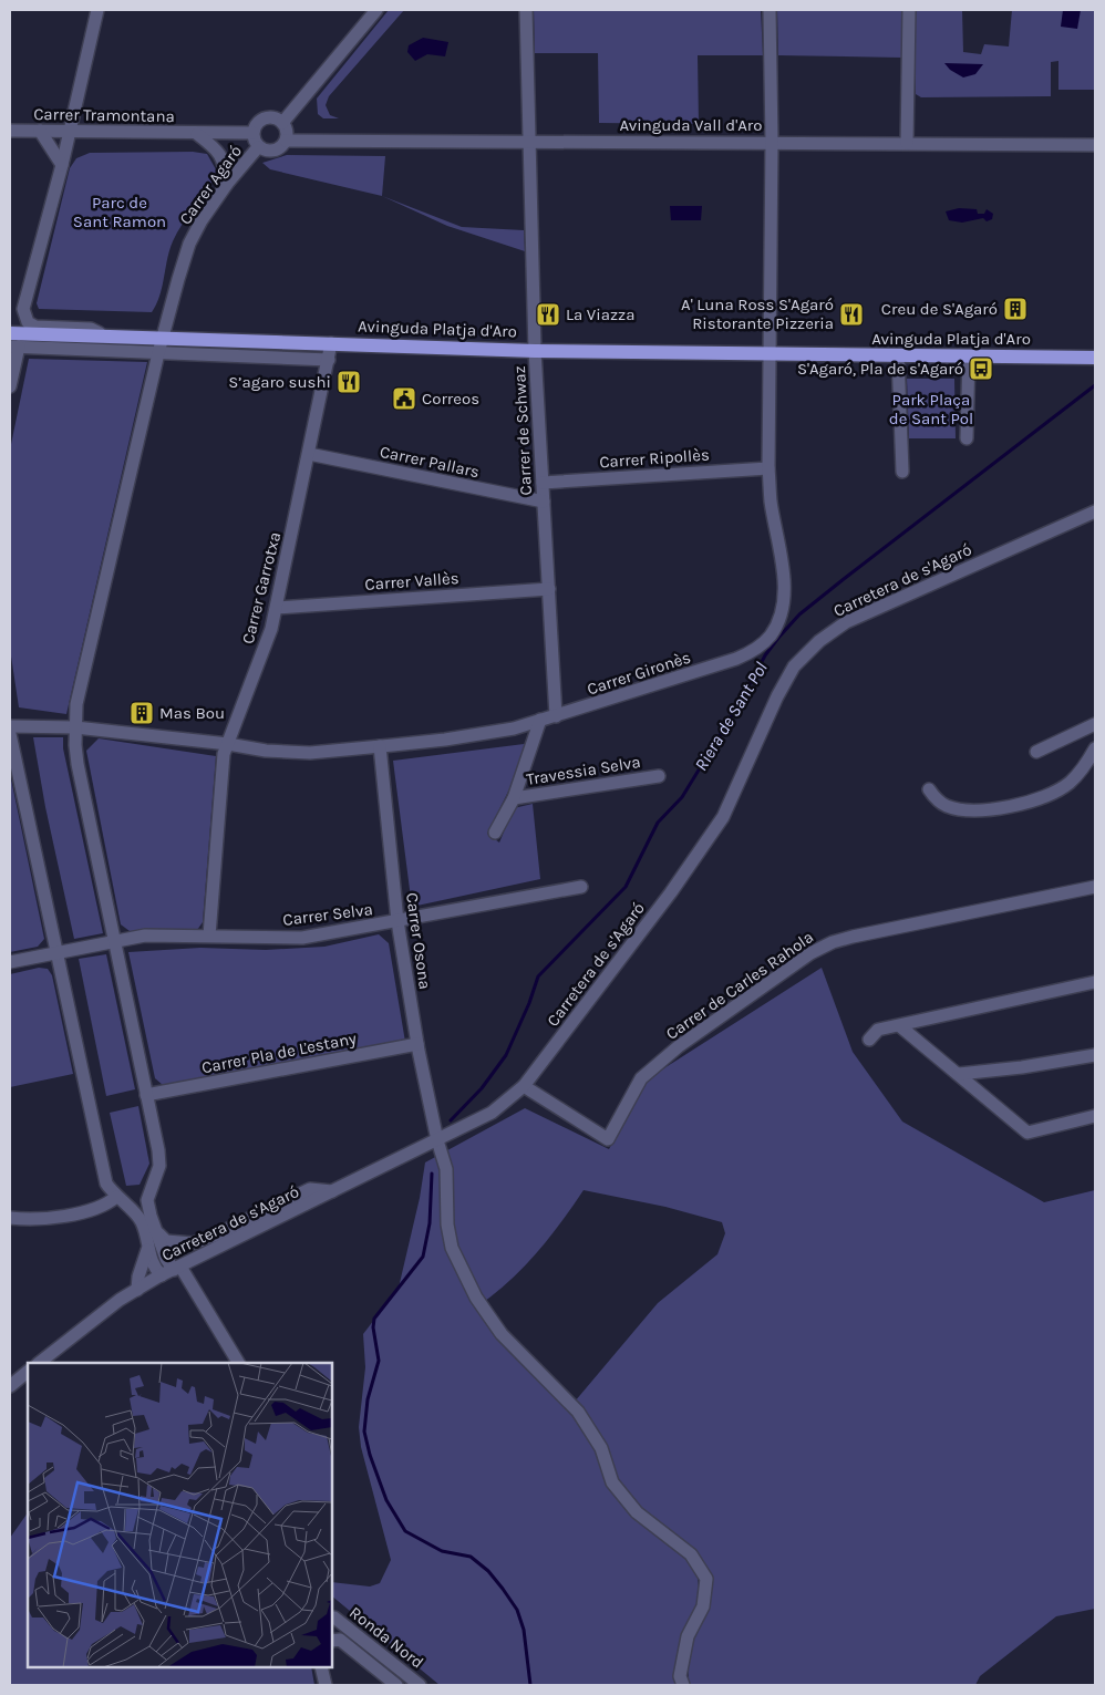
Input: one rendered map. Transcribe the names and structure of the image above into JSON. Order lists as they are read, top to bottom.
{
  "streets": {
    "main road": ["Avinguda Platja d'Aro"],
    "street": [
      "Carrer Tramontana",
      "Avinguda Vall d'Aro",
      "Carrer Agaró",
      "Carrer de Schwaz",
      "Carrer Ripollès",
      "Carrer Pallars",
      "Carretera de s'Agaró",
      "Carrer Vallès",
      "Carrer Garrotxa",
      "Carrer Gironès",
      "Travessia Selva",
      "Carrer Selva",
      "Carrer Osona",
      "Carrer de Carles Rahola",
      "Carrer Pla de Ľestany",
      "Ronda Nord"
    ]
  },
  "crossings": [
    ["Carrer Tramontana", "Avinguda Vall d'Aro"],
    ["Carrer Tramontana", "Carrer Agaró"],
    ["Avinguda Vall d'Aro", "Carrer Agaró"],
    ["Avinguda Vall d'Aro", "Carrer de Schwaz"],
    ["Avinguda Vall d'Aro", "Carrer Gironès"],
    ["Carrer Agaró", "Avinguda Platja d'Aro"],
    ["Carrer Agaró", "Carretera de s'Agaró"],
    ["Carrer Agaró", "Carrer Gironès"],
    ["Carrer Agaró", "Carrer Selva"],
    ["Carrer Agaró", "Carrer Pla de Ľestany"],
    ["Avinguda Platja d'Aro", "Carrer de Schwaz"],
    ["Avinguda Platja d'Aro", "Carrer Garrotxa"],
    ["Avinguda Platja d'Aro", "Carrer Gironès"],
    ["Carrer de Schwaz", "Carrer Ripollès"],
    ["Carrer de Schwaz", "Carrer Pallars"],
    ["Carrer de Schwaz", "Carrer Vallès"],
    ["Carrer de Schwaz", "Carrer Gironès"],
    ["Carrer Ripollès", "Carrer Gironès"],
    ["Carrer Pallars", "Carrer Garrotxa"],
    ["Carretera de s'Agaró", "Carrer Osona"],
    ["Carretera de s'Agaró", "Carrer de Carles Rahola"],
    ["Carrer Vallès", "Carrer Garrotxa"],
    ["Carrer Garrotxa", "Carrer Gironès"],
    ["Carrer Garrotxa", "Carrer Selva"],
    ["Carrer Gironès", "Travessia Selva"],
    ["Carrer Gironès", "Carrer Osona"],
    ["Carrer Selva", "Carrer Osona"],
    ["Carrer Osona", "Carrer Pla de Ľestany"]
  ],
  "water": ["Riera de Sant Pol"],
  "parks": ["Parc de Sant Ramon", "Park Plaça de Sant Pol"],
  "places": {
    "building": ["Creu de S'Agaró", "Mas Bou"],
    "restaurant": ["La Viazza", "A' Luna Ross S'Agaró Ristorante Pizzeria", "S’agaro sushi"],
    "bus stop": ["S'Agaró, Pla de s'Agaró"],
    "public building": ["Correos"]
  }
}
